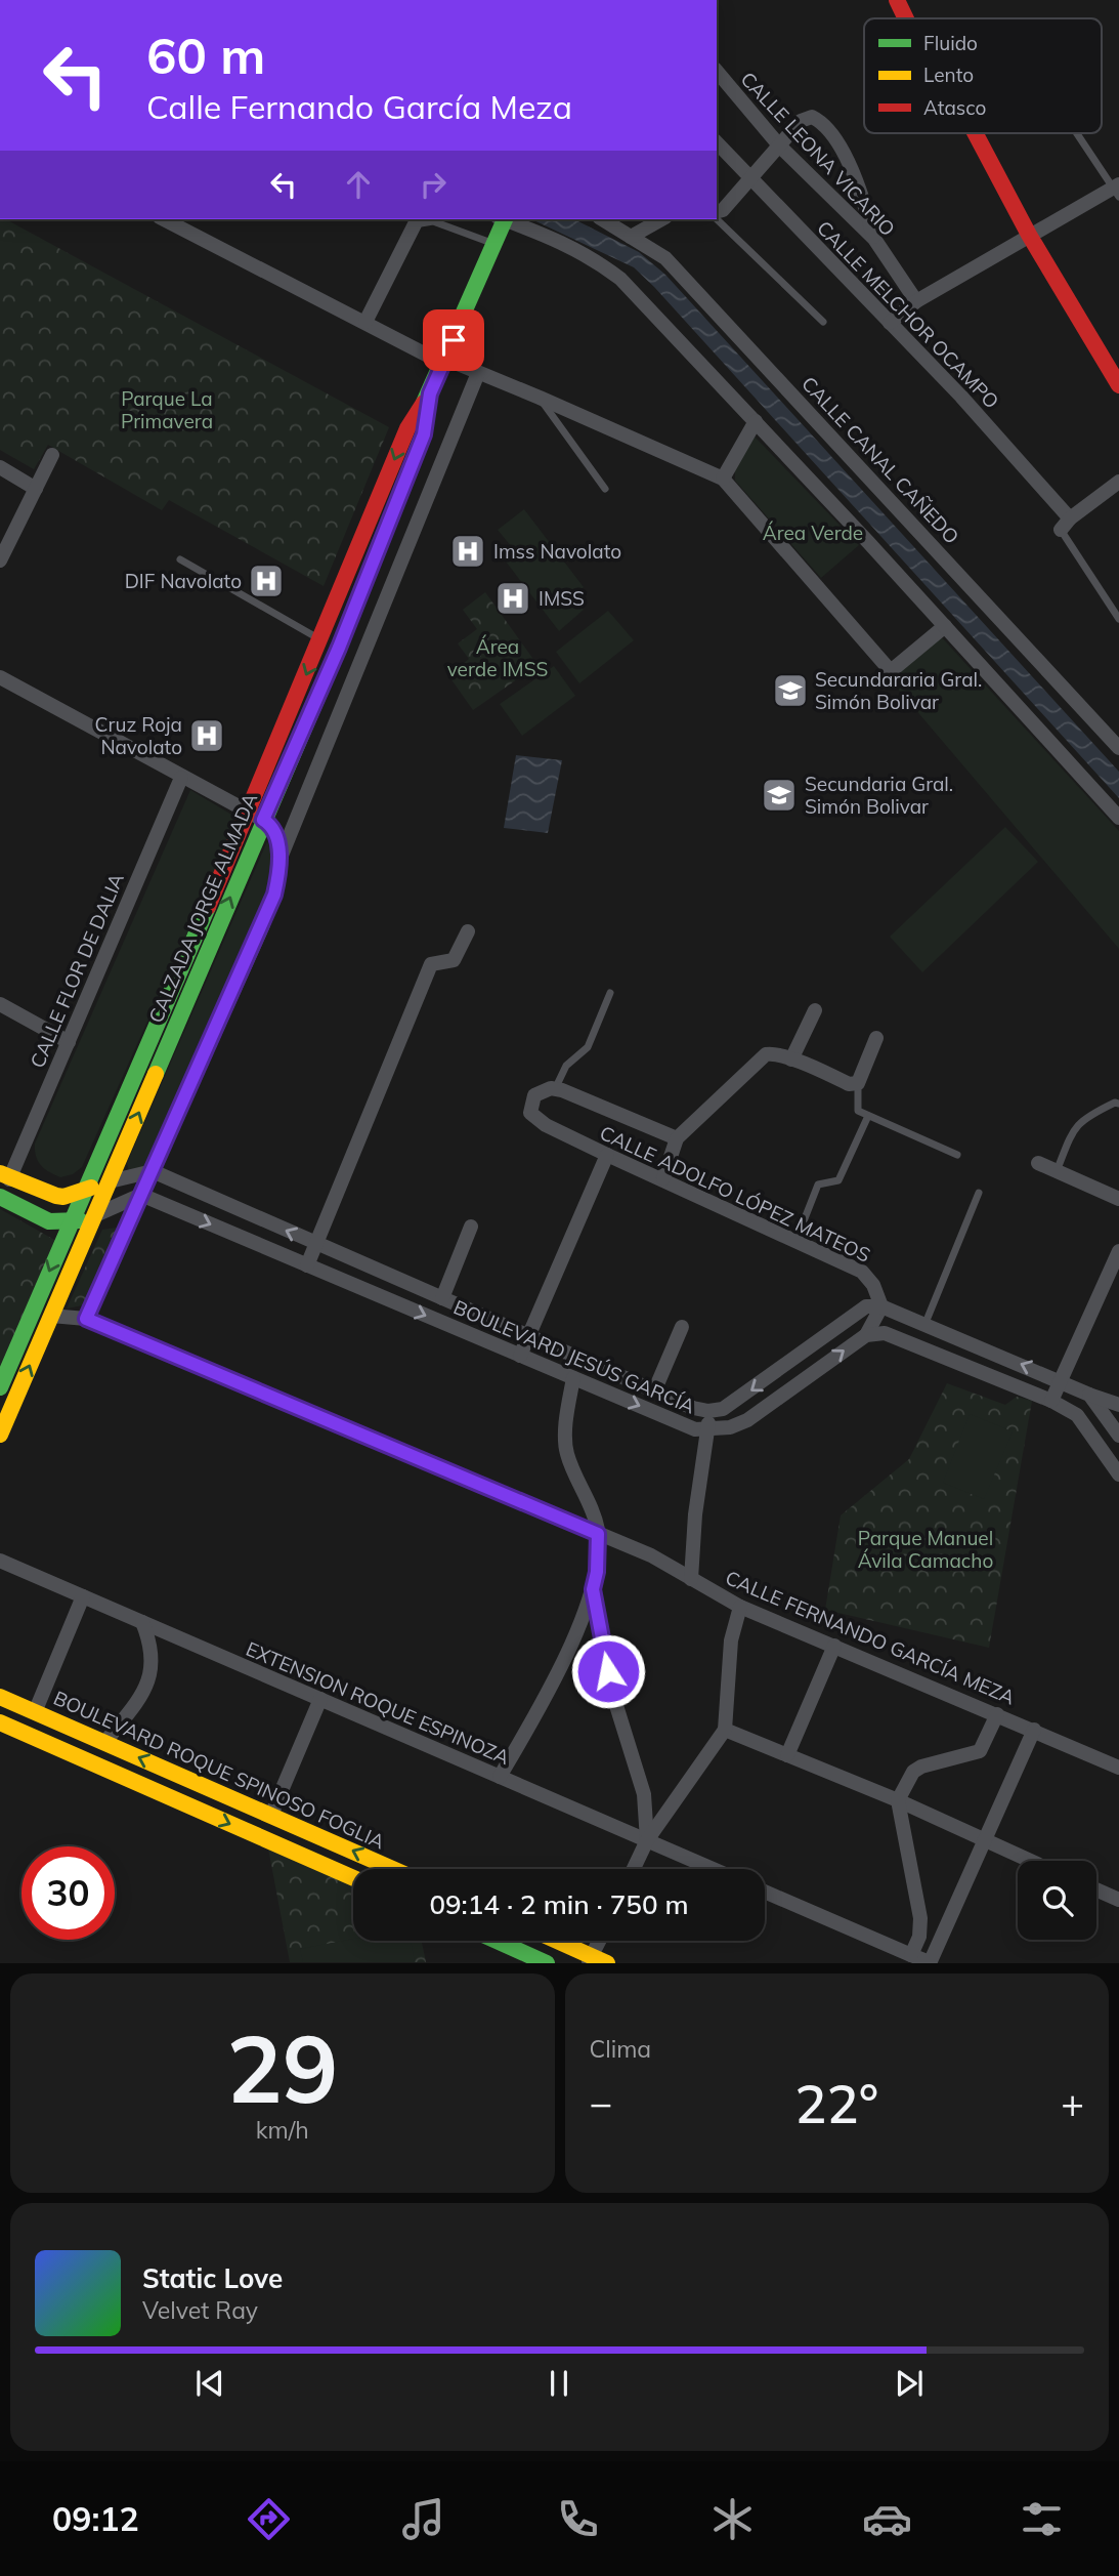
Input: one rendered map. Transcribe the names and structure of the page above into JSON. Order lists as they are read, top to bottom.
{
  "streets": {
    "street": [
      "CALLE LEONA VICARIO",
      "CALLE MELCHOR OCAMPO",
      "CALLE CANAL CAÑEDO",
      "CALZADA JORGE ALMADA",
      "CALLE FLOR DE DALIA",
      "CALLE ADOLFO LÓPEZ MATEOS",
      "BOULEVARD JESÚS GARCÍA",
      "CALLE FERNANDO GARCÍA MEZA",
      "EXTENSION ROQUE ESPINOZA",
      "BOULEVARD ROQUE SPINOSO FOGLIA"
    ]
  },
  "crossings": [
    ["CALZADA JORGE ALMADA", "CALLE FERNANDO GARCÍA MEZA"],
    ["CALLE ADOLFO LÓPEZ MATEOS", "BOULEVARD JESÚS GARCÍA"]
  ],
  "parks": [
    "Parque La Primavera",
    "Área Verde",
    "Área verde IMSS",
    "Parque Manuel Ávila Camacho"
  ],
  "places": {
    "hospital": [
      "Imss Navolato",
      "DIF Navolato",
      "IMSS",
      "Cruz Roja Navolato"
    ],
    "school or university": ["Secundararia Gral. Simón Bolivar", "Secundaria Gral. Simón Bolivar"]
  },
  "legend": ["Fluido", "Lento", "Atasco"],
  "page": {
    "turn": ["60 m", "Calle Fernando García Meza"],
    "limit": "30",
    "trip": "09:14 · 2 min · 750 m",
    "tile": [
      ["29", "km/h"],
      "Clima"
    ],
    "heat": ["−", "22°", "+"],
    "song": ["Static Love", "Velvet Ray"],
    "tabs": "09:12"
  }
}
